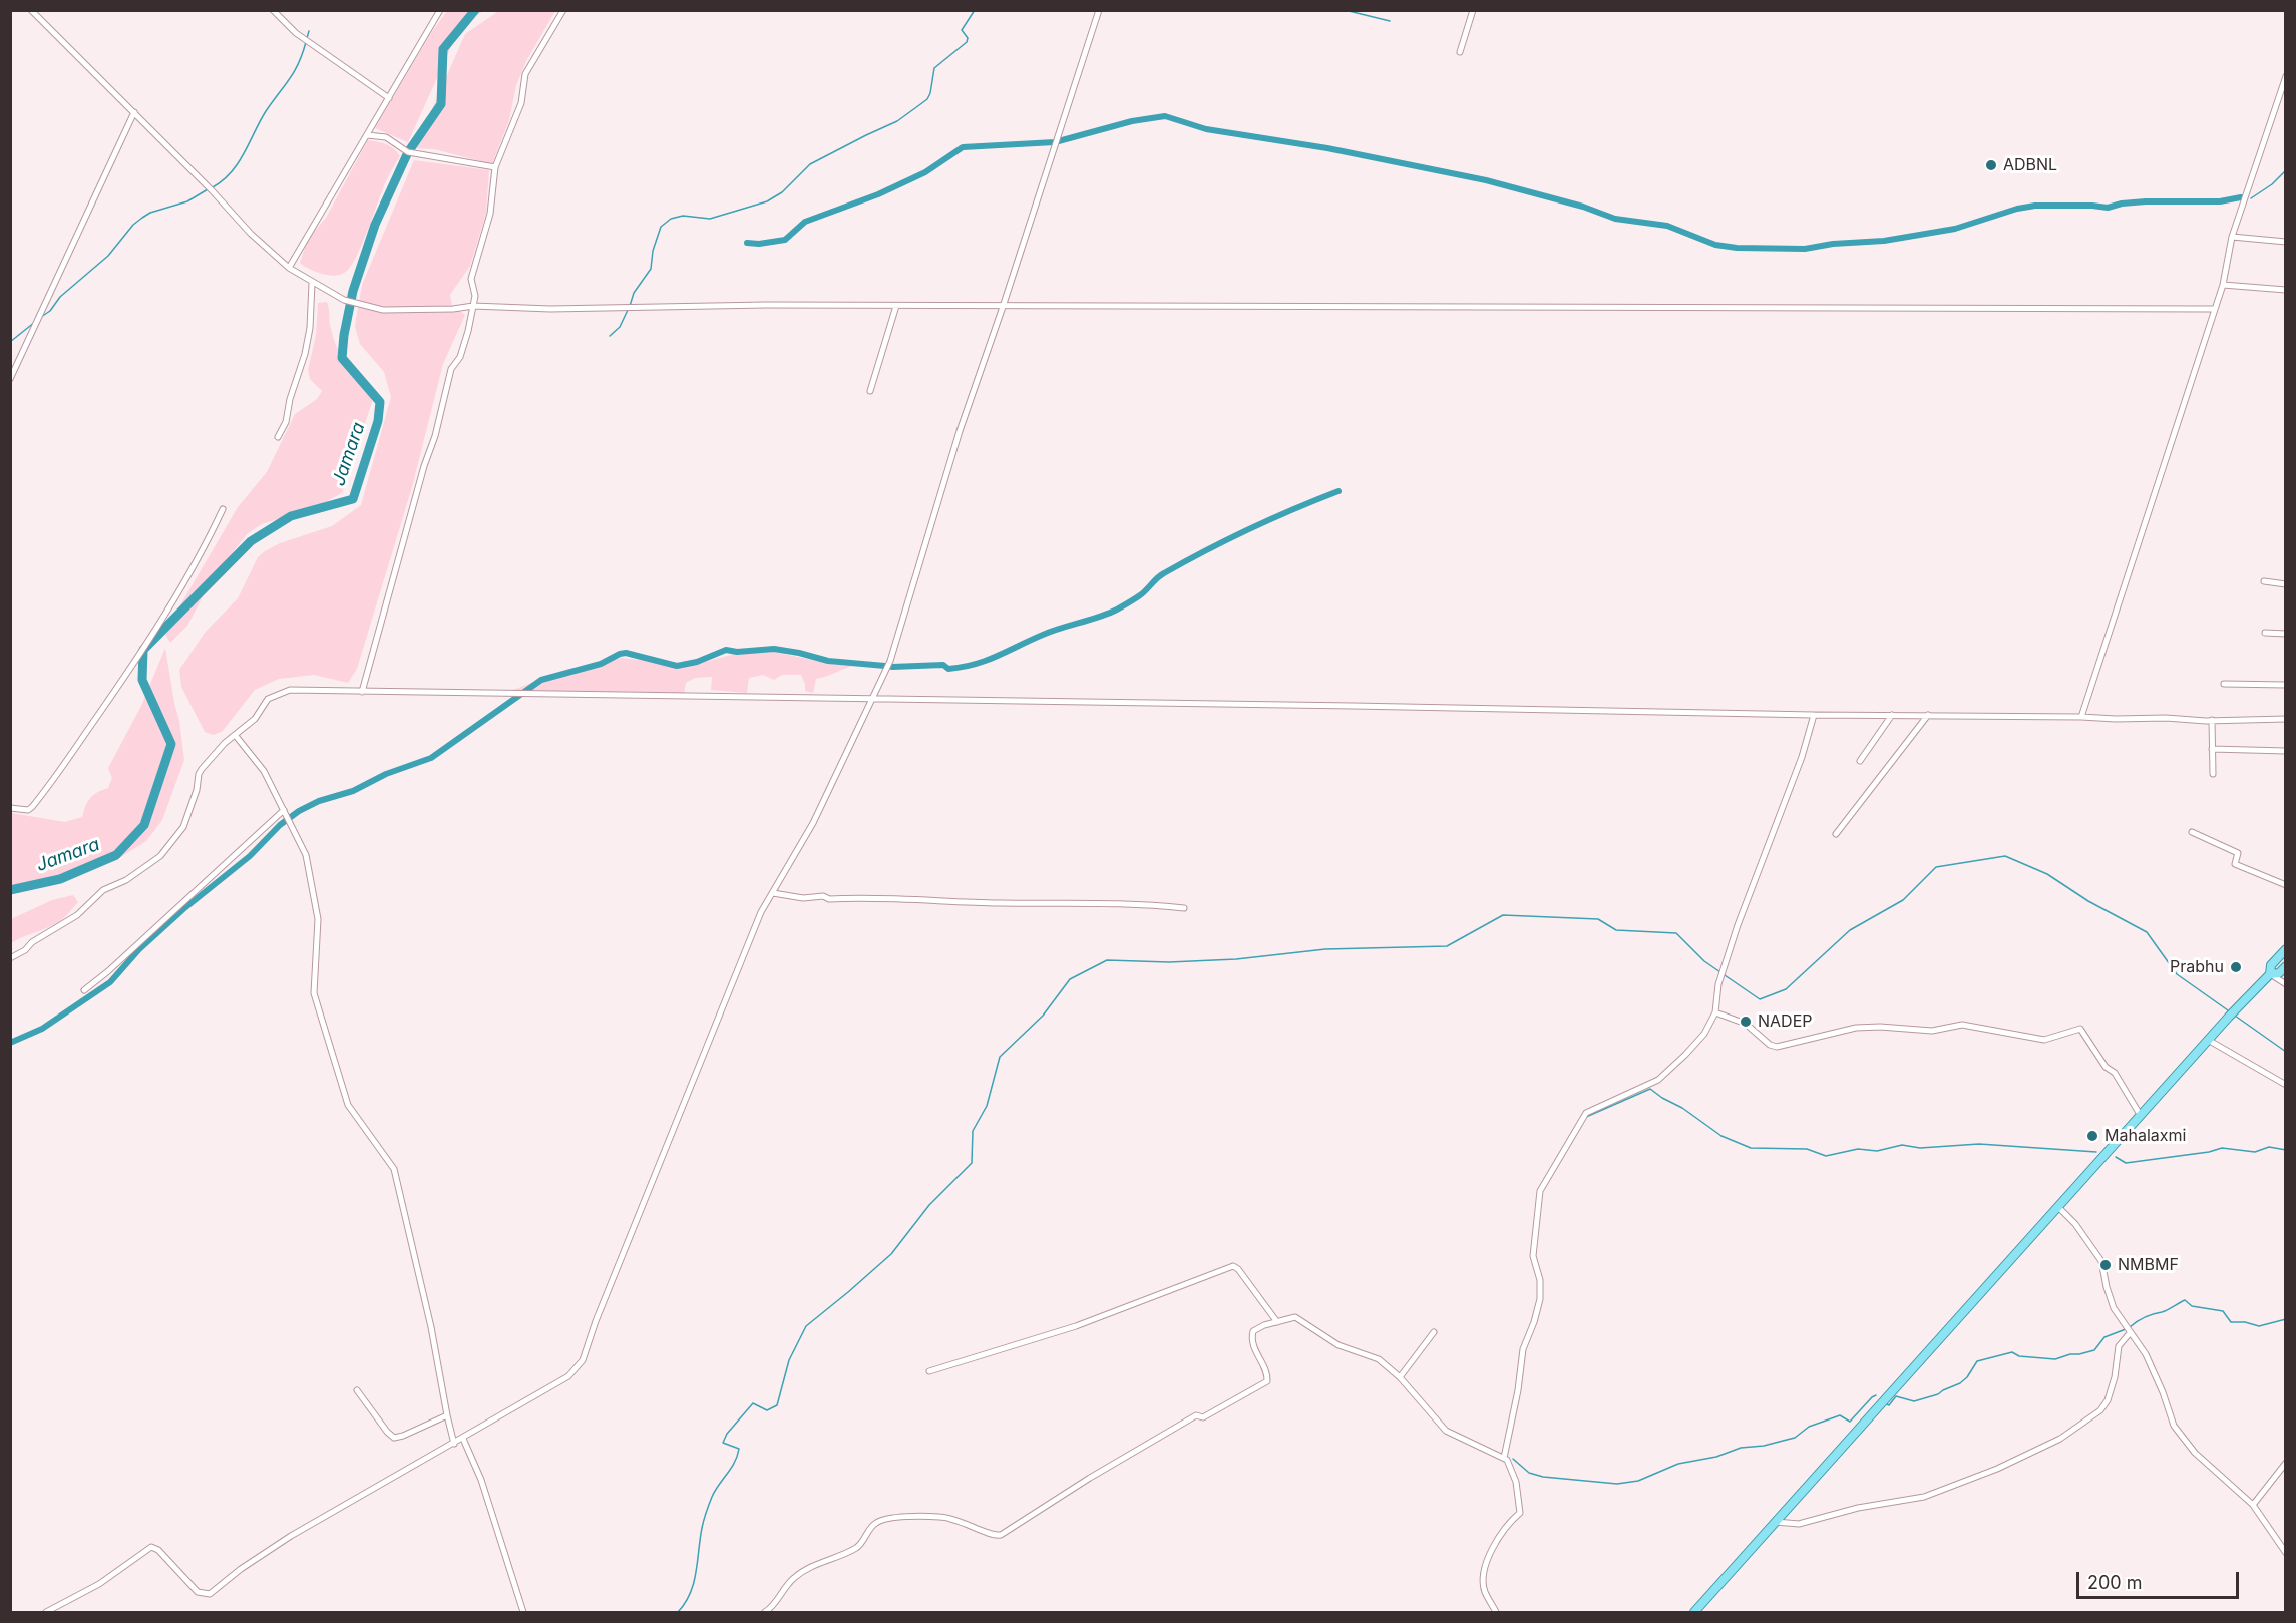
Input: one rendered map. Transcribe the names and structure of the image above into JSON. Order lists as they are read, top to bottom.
{
  "water": ["Jamara"],
  "places": [
    "ADBNL",
    "Prabhu",
    "NADEP",
    "Mahalaxmi",
    "NMBMF"
  ],
  "scale_bar": "200 m"
}
